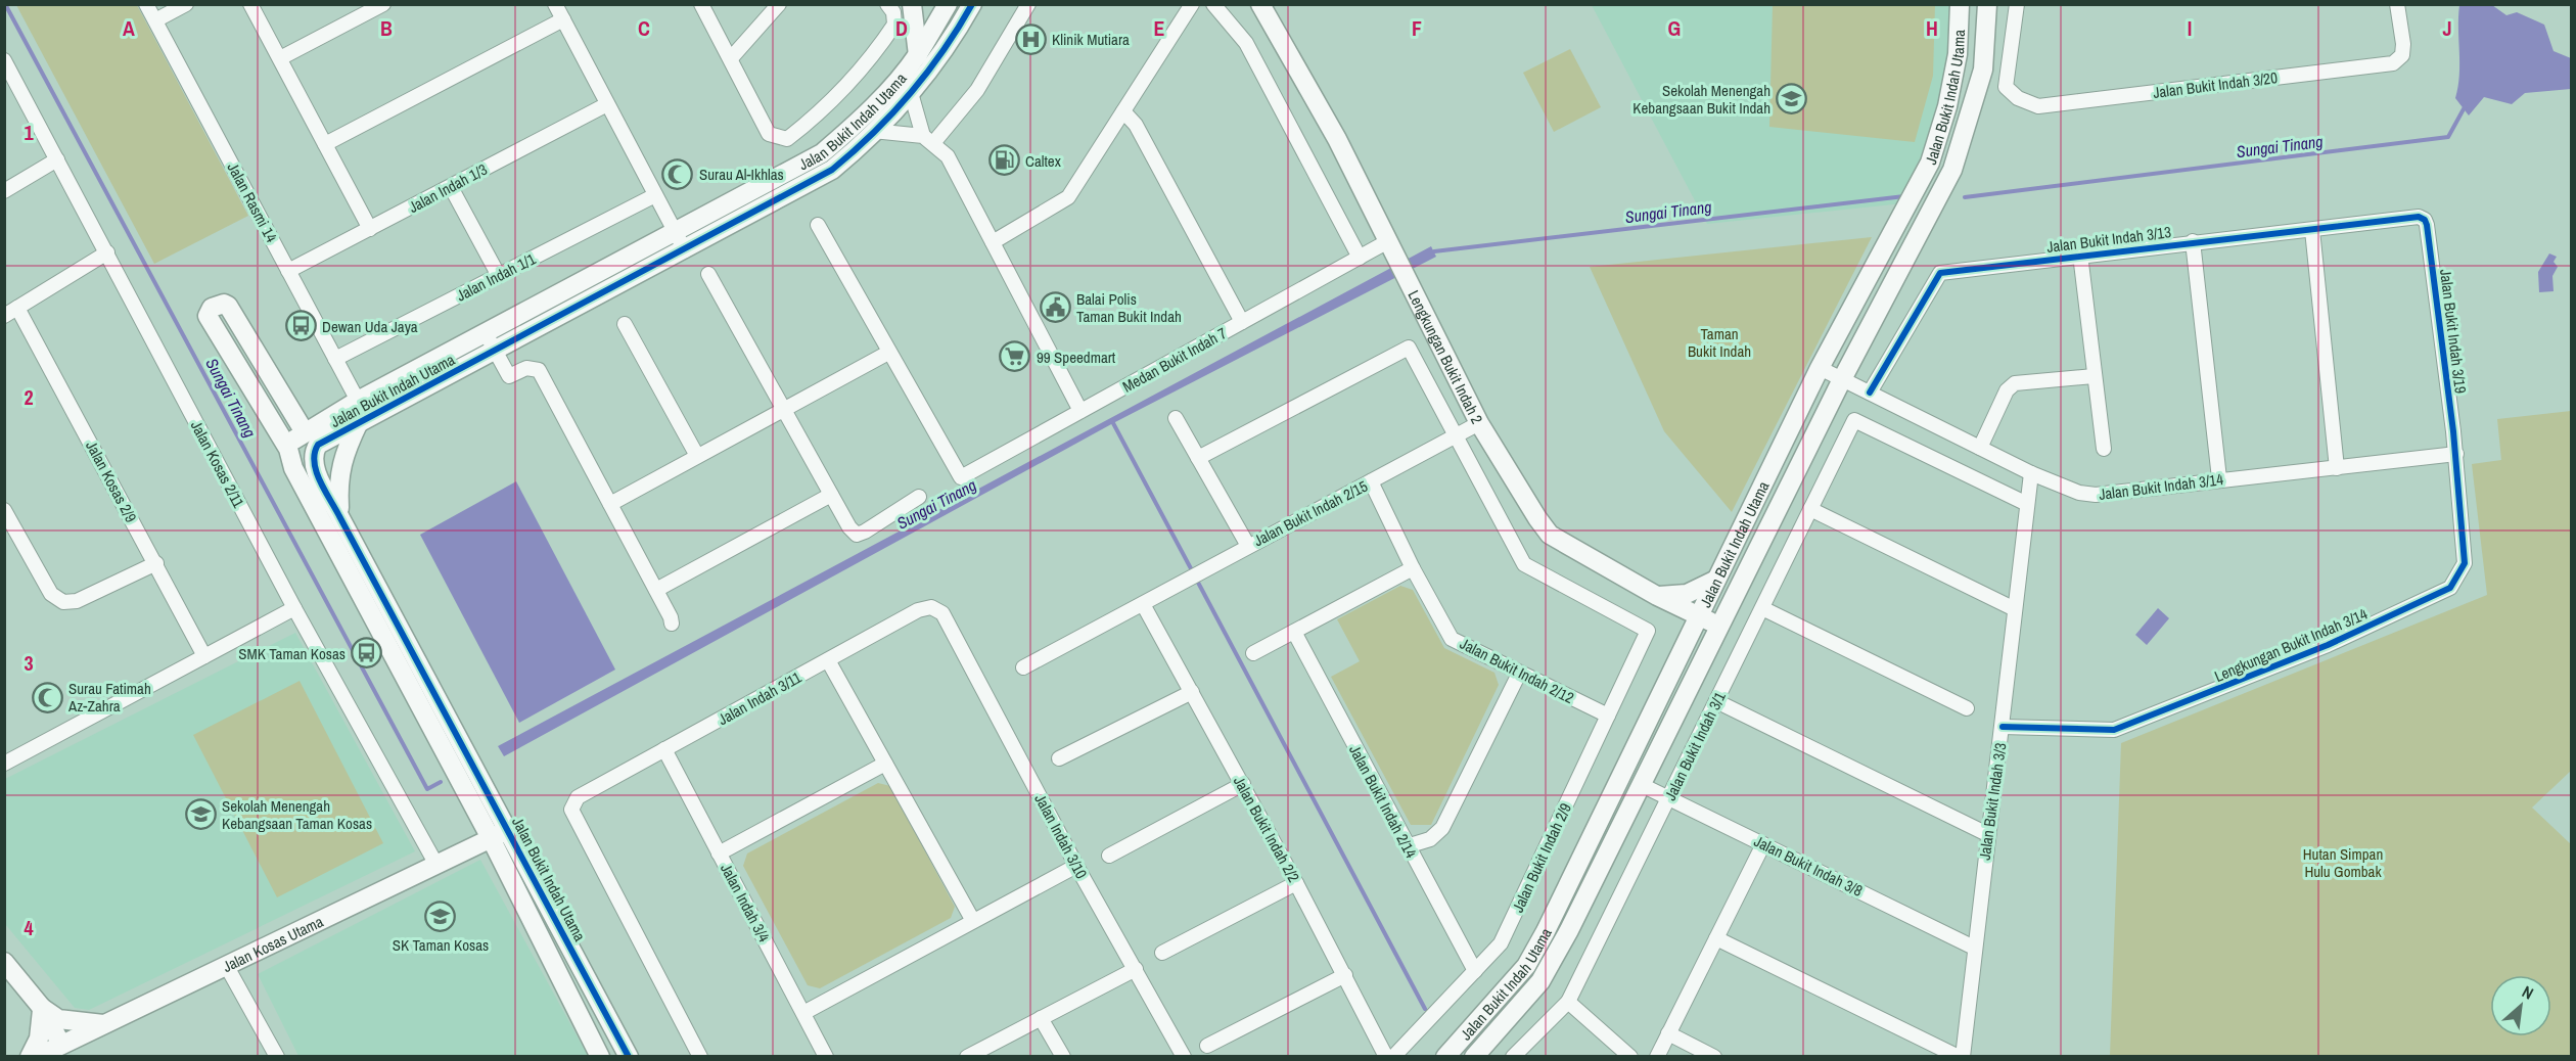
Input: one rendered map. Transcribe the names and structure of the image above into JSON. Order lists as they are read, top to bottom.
{
  "streets": {
    "street": [
      "Jalan Bukit Indah 3/20",
      "Jalan Bukit Indah Utama",
      "Jalan Indah 1/3",
      "Jalan Rasmi 14",
      "Jalan Bukit Indah 3/13",
      "Jalan Indah 1/1",
      "Jalan Bukit Indah 3/19",
      "Lengkungan Bukit Indah 2",
      "Medan Bukit Indah 7",
      "Jalan Kosas 2/11",
      "Jalan Kosas 2/9",
      "Jalan Bukit Indah 3/14",
      "Jalan Bukit Indah 2/15",
      "Lengkungan Bukit Indah 3/14",
      "Jalan Bukit Indah 2/12",
      "Jalan Indah 3/11",
      "Jalan Bukit Indah 3/1",
      "Jalan Bukit Indah 2/14",
      "Jalan Bukit Indah 3/3",
      "Jalan Bukit Indah 2/2",
      "Jalan Indah 3/10",
      "Jalan Bukit Indah 2/9",
      "Jalan Bukit Indah 3/8",
      "Jalan Indah 3/4",
      "Jalan Kosas Utama"
    ]
  },
  "crossings": [
    ["Jalan Bukit Indah Utama", "Jalan Rasmi 14"],
    ["Jalan Bukit Indah Utama", "Lengkungan Bukit Indah 2"],
    ["Jalan Bukit Indah Utama", "Jalan Bukit Indah 3/14"],
    ["Jalan Bukit Indah Utama", "Jalan Bukit Indah 3/8"],
    ["Jalan Bukit Indah Utama", "Jalan Kosas Utama"],
    ["Jalan Indah 1/3", "Jalan Rasmi 14"],
    ["Jalan Rasmi 14", "Jalan Indah 1/1"],
    ["Jalan Bukit Indah 3/13", "Jalan Bukit Indah 3/19"],
    ["Jalan Bukit Indah 3/13", "Jalan Bukit Indah 3/14"],
    ["Jalan Bukit Indah 3/19", "Jalan Bukit Indah 3/14"],
    ["Jalan Bukit Indah 3/19", "Lengkungan Bukit Indah 3/14"],
    ["Lengkungan Bukit Indah 2", "Medan Bukit Indah 7"],
    ["Lengkungan Bukit Indah 2", "Jalan Bukit Indah 2/15"],
    ["Jalan Kosas 2/11", "Jalan Kosas Utama"],
    ["Jalan Bukit Indah 3/14", "Lengkungan Bukit Indah 3/14"],
    ["Jalan Bukit Indah 3/14", "Jalan Bukit Indah 3/3"],
    ["Jalan Bukit Indah 2/15", "Jalan Bukit Indah 2/12"],
    ["Jalan Bukit Indah 2/15", "Jalan Bukit Indah 2/2"],
    ["Jalan Bukit Indah 2/15", "Jalan Bukit Indah 2/9"],
    ["Lengkungan Bukit Indah 3/14", "Jalan Bukit Indah 3/3"],
    ["Jalan Bukit Indah 2/12", "Jalan Bukit Indah 2/9"],
    ["Jalan Indah 3/11", "Jalan Indah 3/10"],
    ["Jalan Indah 3/11", "Jalan Indah 3/4"],
    ["Jalan Bukit Indah 3/1", "Jalan Bukit Indah 3/3"],
    ["Jalan Bukit Indah 3/1", "Jalan Bukit Indah 3/8"],
    ["Jalan Bukit Indah 2/14", "Jalan Bukit Indah 2/9"],
    ["Jalan Bukit Indah 3/3", "Jalan Bukit Indah 3/8"]
  ],
  "water": ["Sungai Tinang"],
  "parks": ["Taman Bukit Indah", "Hutan Simpan Hulu Gombak"],
  "places": {
    "hospital": ["Klinik Mutiara"],
    "school or university": ["Sekolah Menengah Kebangsaan Bukit Indah", "Sekolah Menengah Kebangsaan Taman Kosas", "SK Taman Kosas"],
    "fuel station": ["Caltex"],
    "mosque": ["Surau Al-Ikhlas", "Surau Fatimah Az-Zahra"],
    "public building": ["Balai Polis Taman Bukit Indah"],
    "bus stop": ["Dewan Uda Jaya", "SMK Taman Kosas"],
    "supermarket": ["99 Speedmart"]
  },
  "north": "top right",
  "grid": {
    "columns": [
      "A",
      "B",
      "C",
      "D",
      "E",
      "F",
      "G",
      "H",
      "I",
      "J"
    ],
    "rows": [
      "1",
      "2",
      "3",
      "4"
    ]
  }
}
